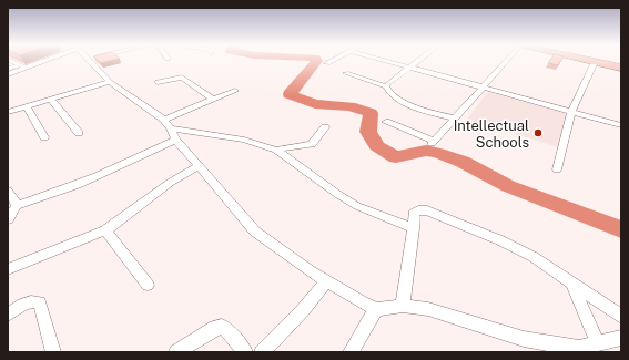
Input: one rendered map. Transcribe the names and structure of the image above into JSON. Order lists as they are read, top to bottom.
{
  "places": ["Intellectual Schools"]
}
